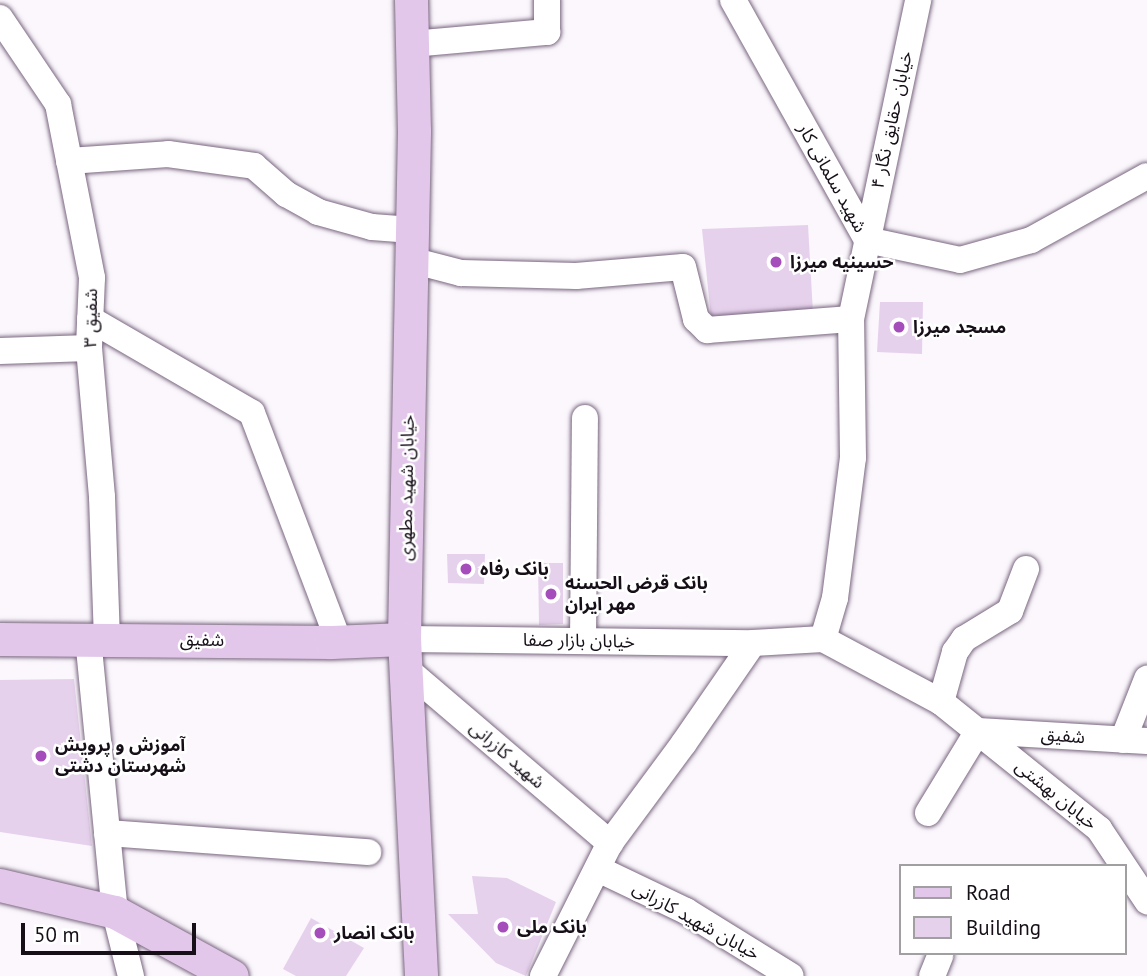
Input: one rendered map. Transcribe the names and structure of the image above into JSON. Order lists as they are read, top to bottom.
{
  "streets": {
    "main road": ["خیابان شهید مطهری", "شفیق"],
    "street": [
      "خیابان حقایق نگار ۴",
      "شهید سلمانی کار",
      "شفیق ۳",
      "خیابان بازار صفا",
      "شهید کازرانی",
      "خیابان بهشتی",
      "خیابان شهید کازرانی"
    ]
  },
  "crossings": [
    ["خیابان حقایق نگار ۴", "شهید سلمانی کار"],
    ["شفیق ۳", "شفیق"],
    ["خیابان شهید مطهری", "شفیق"],
    ["خیابان شهید مطهری", "خیابان بازار صفا"],
    ["خیابان شهید مطهری", "شهید کازرانی"],
    ["شفیق", "خیابان بازار صفا"],
    ["شفیق", "شهید کازرانی"],
    ["شفیق", "خیابان بهشتی"],
    ["خیابان بازار صفا", "شهید کازرانی"]
  ],
  "places": [
    "حسینیه میرزا",
    "مسجد میرزا",
    "بانک رفاه",
    "بانک قرض الحسنه مهر ایران",
    "آموزش و پرویش شهرستان دشتی",
    "بانک ملی",
    "بانک انصار"
  ],
  "legend": ["Road", "Building"],
  "scale_bar": "50 m"
}
